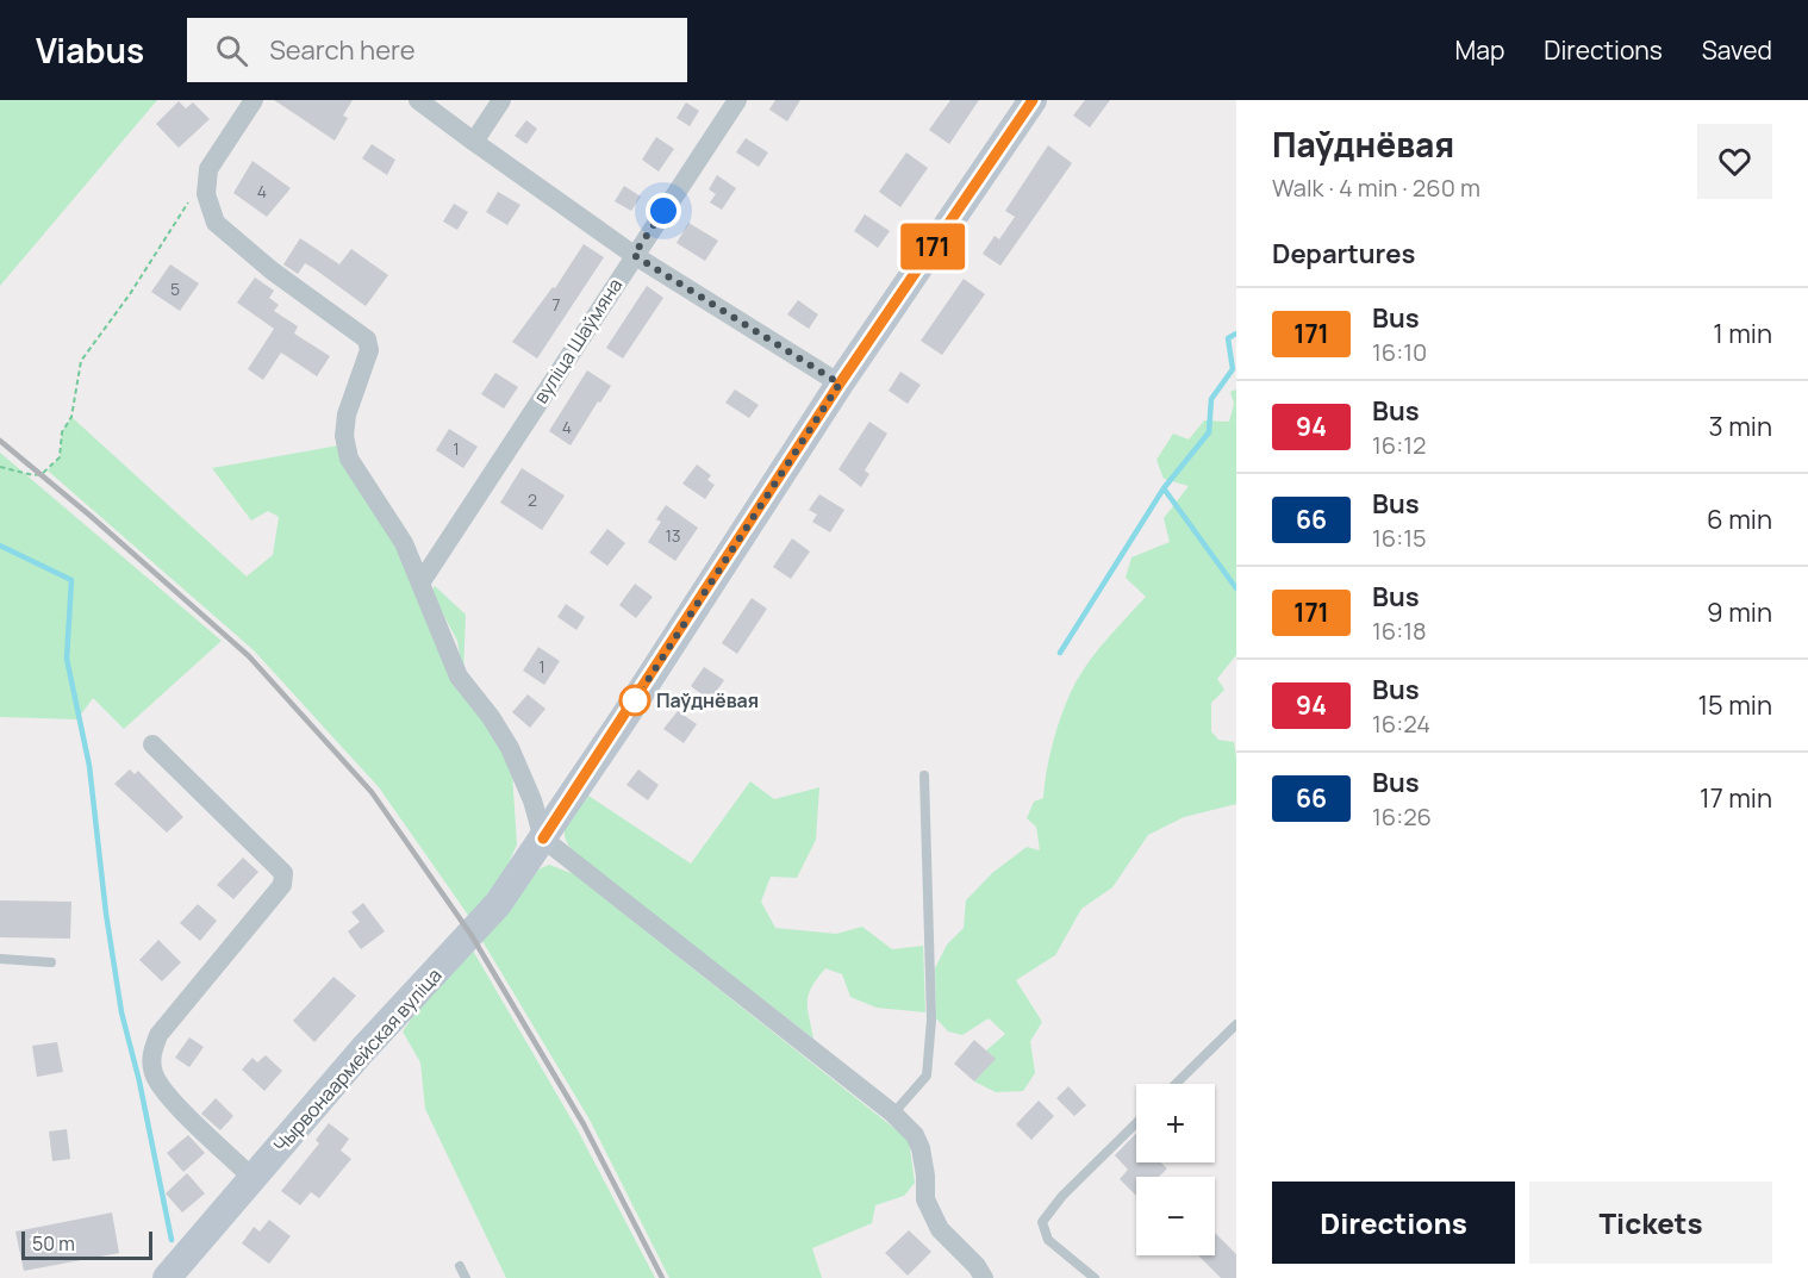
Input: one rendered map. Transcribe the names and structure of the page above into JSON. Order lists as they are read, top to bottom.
{
  "streets": {
    "street": ["вуліца Шаўмяна", "Чырвонаармейская вуліца"]
  },
  "places": ["Паўднёвая"],
  "lines": ["bus line 171"],
  "house_numbers": [
    "4",
    "5",
    "7",
    "4",
    "1",
    "2",
    "13",
    "1"
  ],
  "scale_bar": "50 m",
  "page": {
    "header": "Viabus",
    "search": "Search here",
    "nav": ["Map", "Directions", "Saved"],
    "on_map": "171",
    "heading": [
      ["Паўднёвая", "Walk · 4 min · 260 m"],
      "Departures"
    ],
    "list": [
      {
        "mark": "171",
        "name": "Bus",
        "note": "16:10",
        "value": "1 min"
      },
      {
        "mark": "94",
        "name": "Bus",
        "note": "16:12",
        "value": "3 min"
      },
      {
        "mark": "66",
        "name": "Bus",
        "note": "16:15",
        "value": "6 min"
      },
      {
        "mark": "171",
        "name": "Bus",
        "note": "16:18",
        "value": "9 min"
      },
      {
        "mark": "94",
        "name": "Bus",
        "note": "16:24",
        "value": "15 min"
      },
      {
        "mark": "66",
        "name": "Bus",
        "note": "16:26",
        "value": "17 min"
      }
    ],
    "map_buttons": ["+", "−"],
    "buttons": ["Directions", "Tickets"],
    "scale": "50 m"
  }
}
